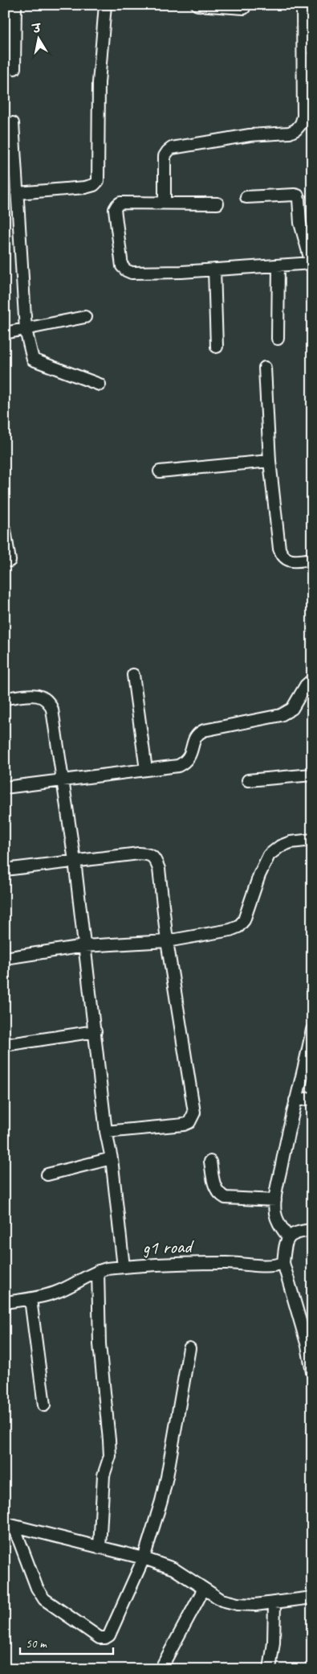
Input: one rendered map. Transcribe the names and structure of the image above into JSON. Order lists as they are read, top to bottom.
{
  "streets": {
    "street": ["g1 road"]
  },
  "scale_bar": "50 m",
  "north": "top"
}
